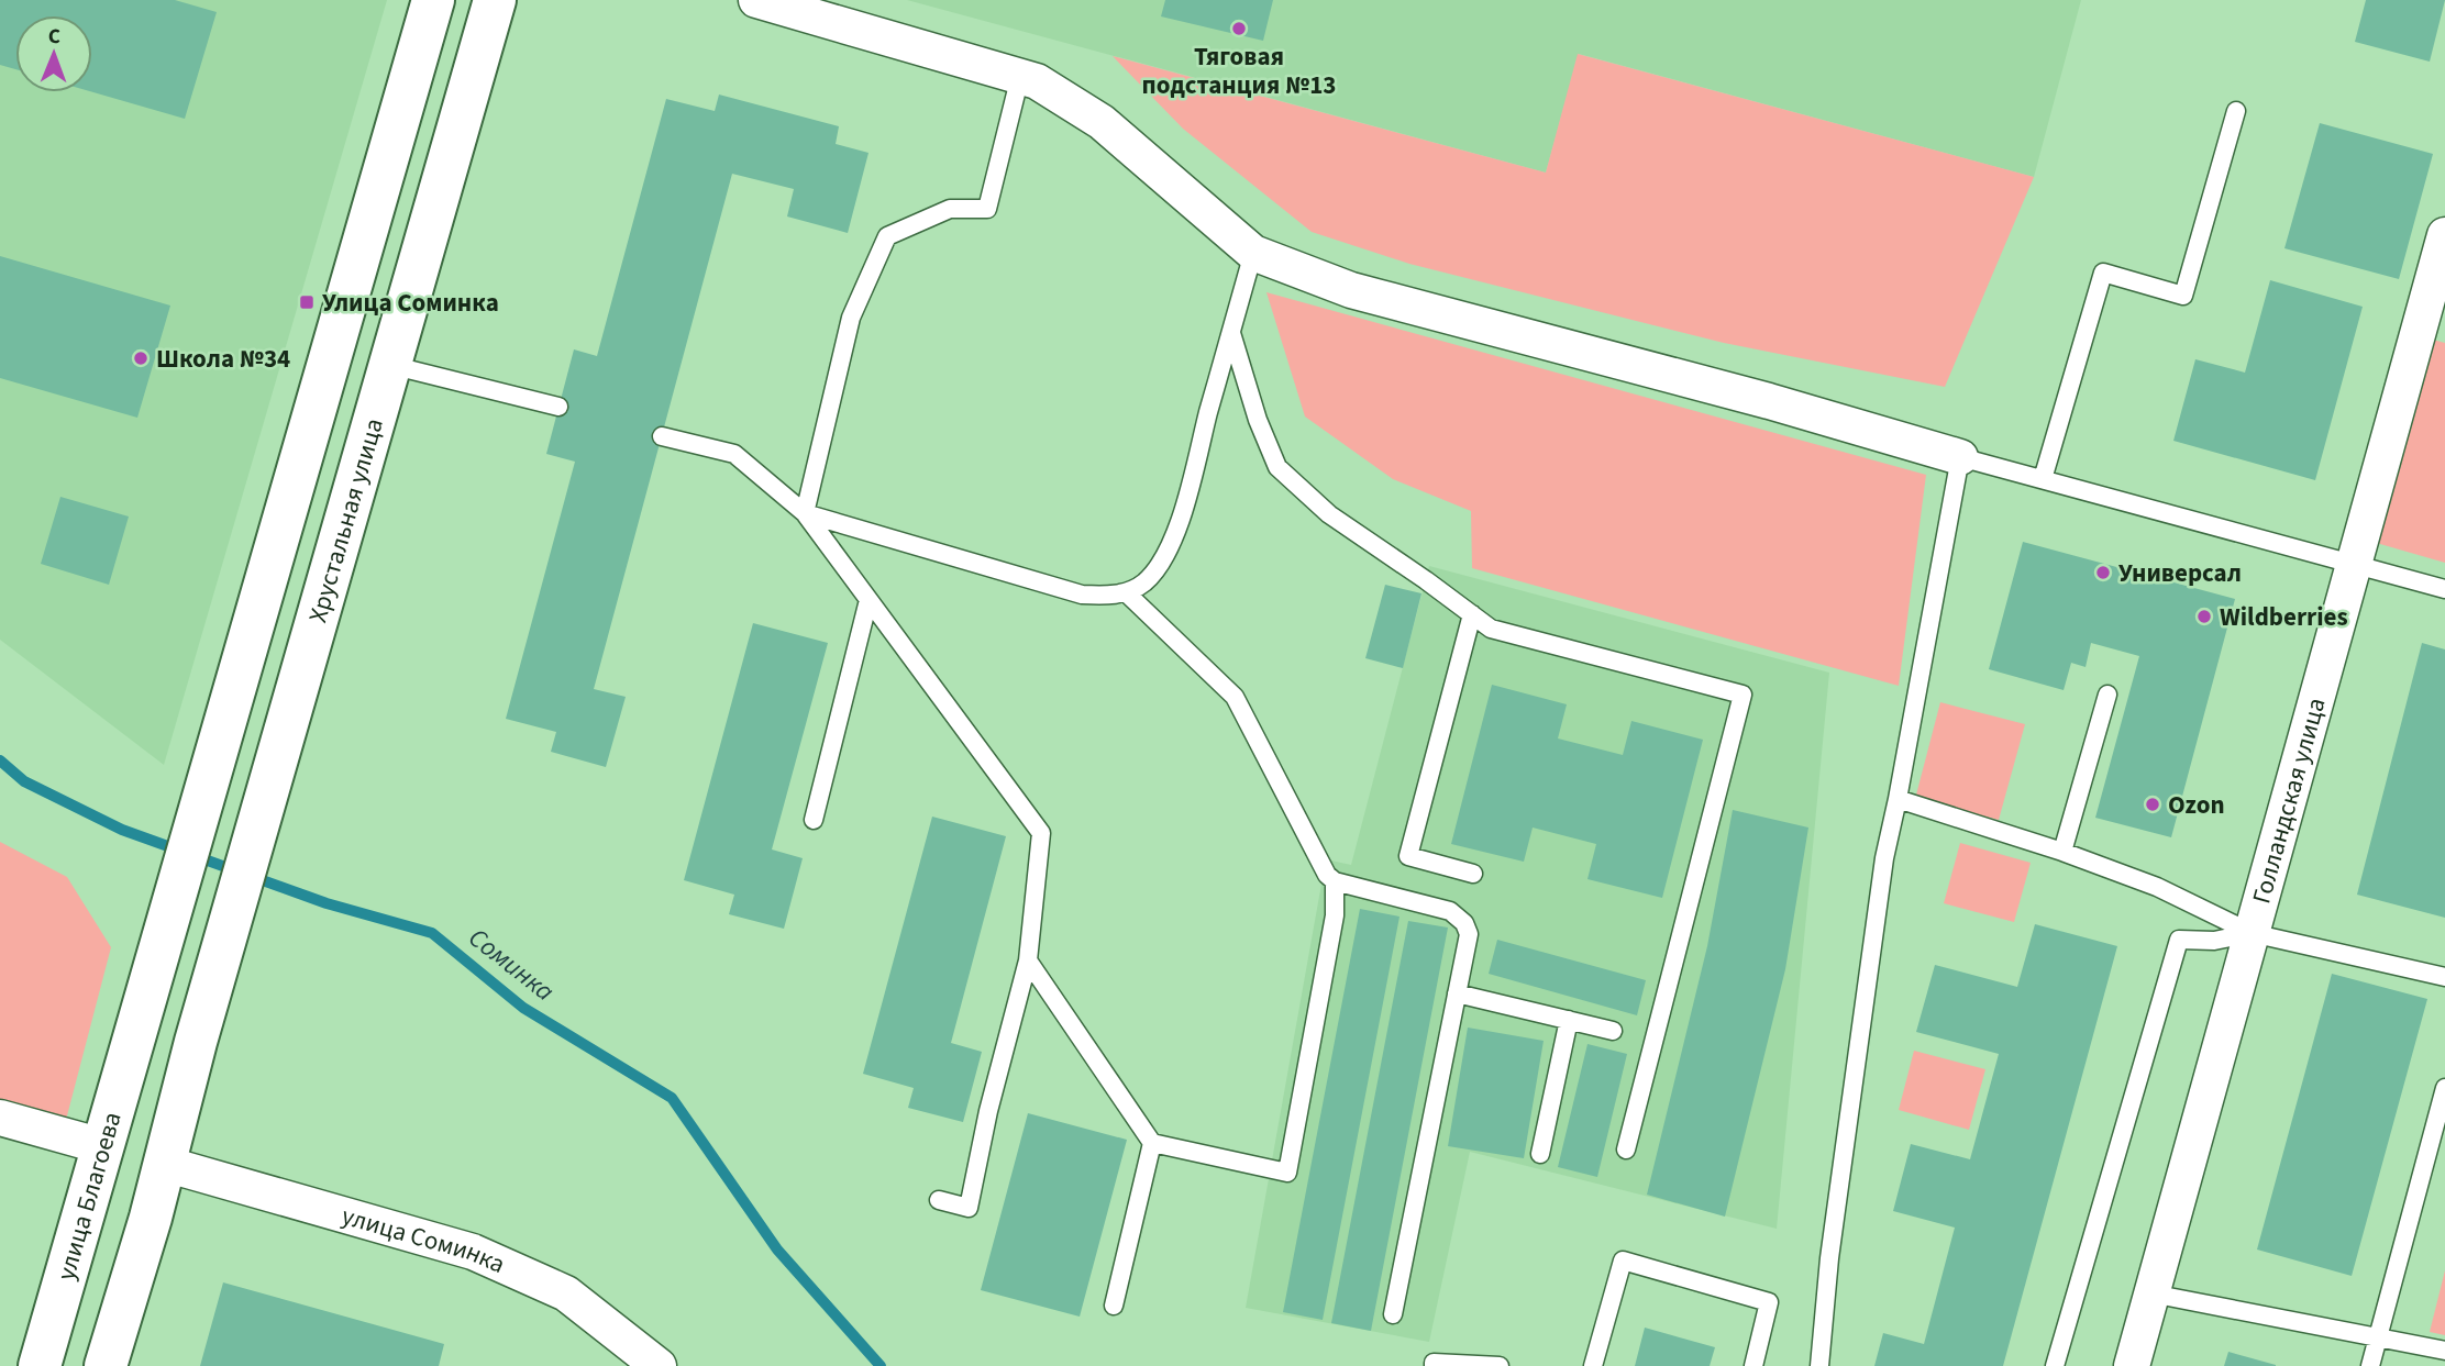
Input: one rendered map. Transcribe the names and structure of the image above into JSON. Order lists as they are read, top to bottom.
{
  "streets": {
    "main road": ["Хрустальная улица", "улица Благоева"],
    "street": ["Голландская улица", "улица Соминка"]
  },
  "crossings": [
    ["Хрустальная улица", "улица Соминка"]
  ],
  "water": ["Соминка"],
  "places": {
    "other": [
      "Тяговая подстанция №13",
      "Школа №34",
      "Универсал",
      "Wildberries",
      "Ozon"
    ],
    "transit": ["Улица Соминка"]
  },
  "north": "top"
}
